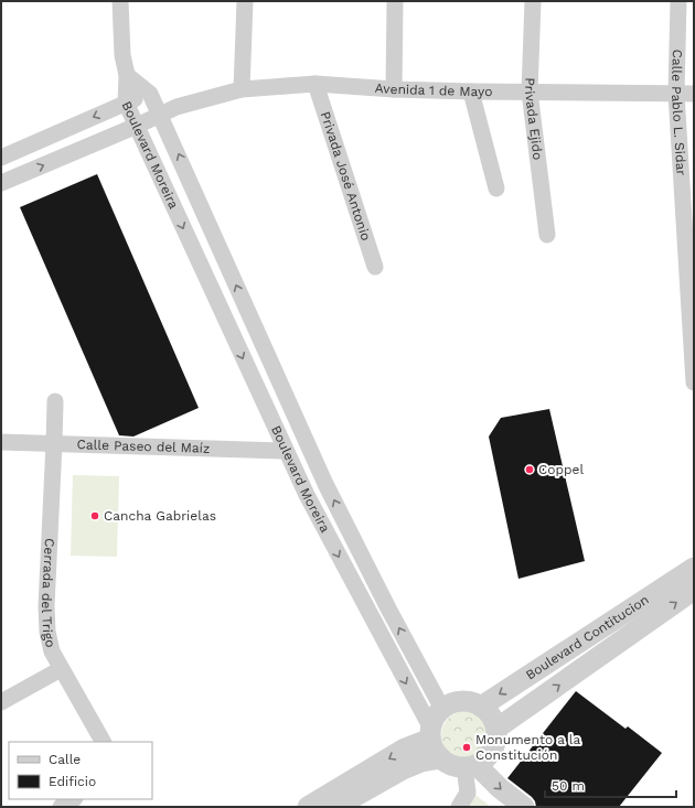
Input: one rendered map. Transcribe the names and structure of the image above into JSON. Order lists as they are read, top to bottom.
{
  "streets": {
    "street": [
      "Avenida 1 de Mayo",
      "Calle Pablo L. Sidar",
      "Privada Ejido",
      "Boulevard Moreira",
      "Privada José Antonio",
      "Calle Paseo del Maíz",
      "Cerrada del Trigo",
      "Boulevard Contitucion"
    ]
  },
  "crossings": [
    ["Avenida 1 de Mayo", "Calle Pablo L. Sidar"],
    ["Avenida 1 de Mayo", "Privada Ejido"],
    ["Avenida 1 de Mayo", "Boulevard Moreira"],
    ["Avenida 1 de Mayo", "Privada José Antonio"],
    ["Boulevard Moreira", "Calle Paseo del Maíz"],
    ["Boulevard Moreira", "Boulevard Contitucion"],
    ["Calle Paseo del Maíz", "Cerrada del Trigo"]
  ],
  "places": ["Coppel", "Cancha Gabrielas", "Monumento a la Constitución"],
  "legend": ["Calle", "Edificio"],
  "scale_bar": "50 m"
}
